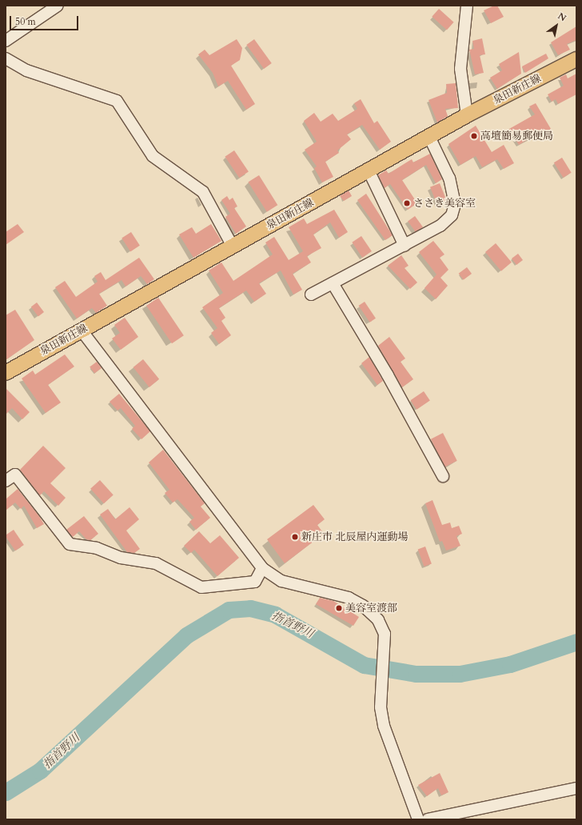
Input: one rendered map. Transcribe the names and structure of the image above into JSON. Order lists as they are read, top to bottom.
{
  "streets": {
    "main road": ["泉田新庄線"]
  },
  "water": ["指首野川"],
  "places": [
    "高壇簡易郵便局",
    "ささき美容室",
    "新庄市 北辰屋内運動場",
    "美容室渡部"
  ],
  "scale_bar": "50 m",
  "north": "top right"
}
